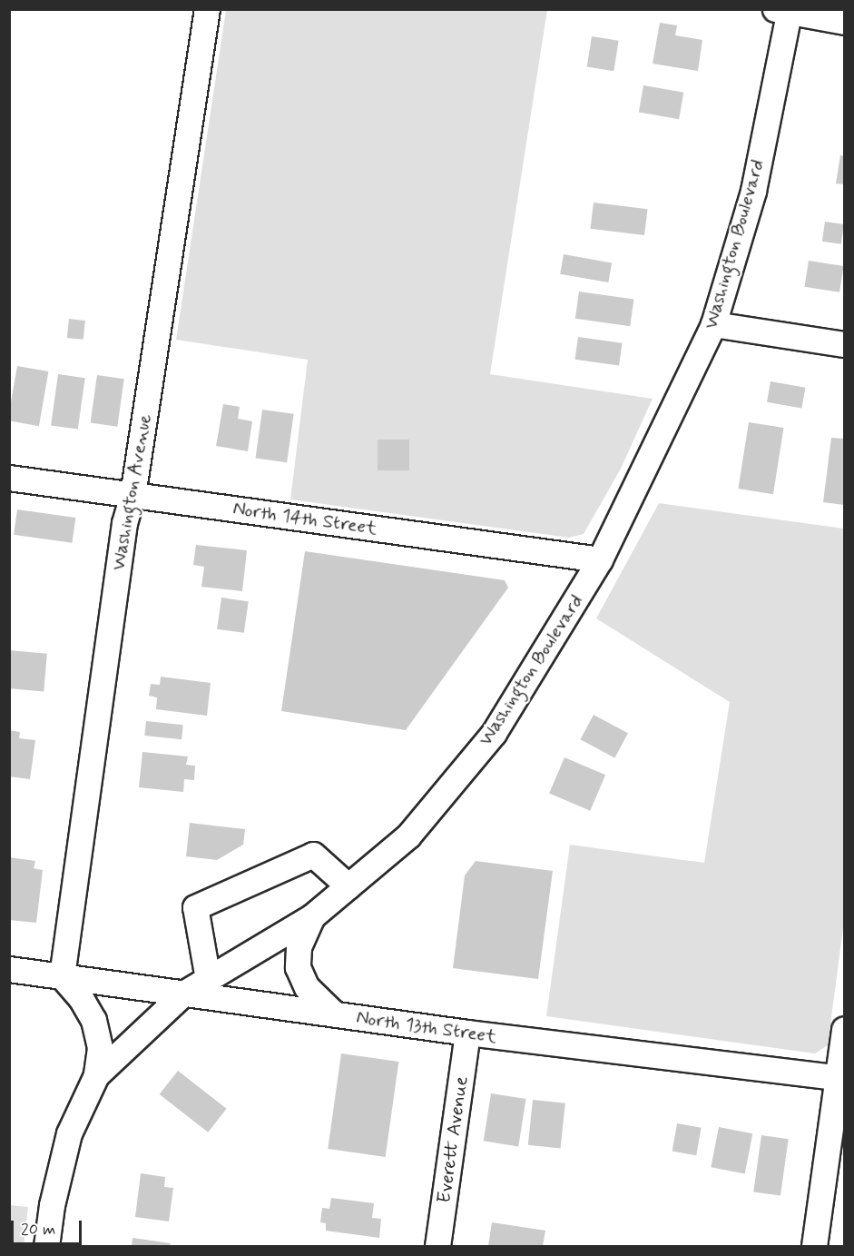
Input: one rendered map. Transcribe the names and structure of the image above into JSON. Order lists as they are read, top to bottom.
{
  "streets": {
    "street": [
      "Washington Boulevard",
      "Washington Avenue",
      "North 14th Street",
      "North 13th Street",
      "Everett Avenue"
    ]
  },
  "crossings": [
    ["Washington Boulevard", "North 14th Street"],
    ["Washington Boulevard", "North 13th Street"],
    ["Washington Avenue", "North 14th Street"],
    ["Washington Avenue", "North 13th Street"],
    ["North 13th Street", "Everett Avenue"]
  ],
  "scale_bar": "20 m"
}
